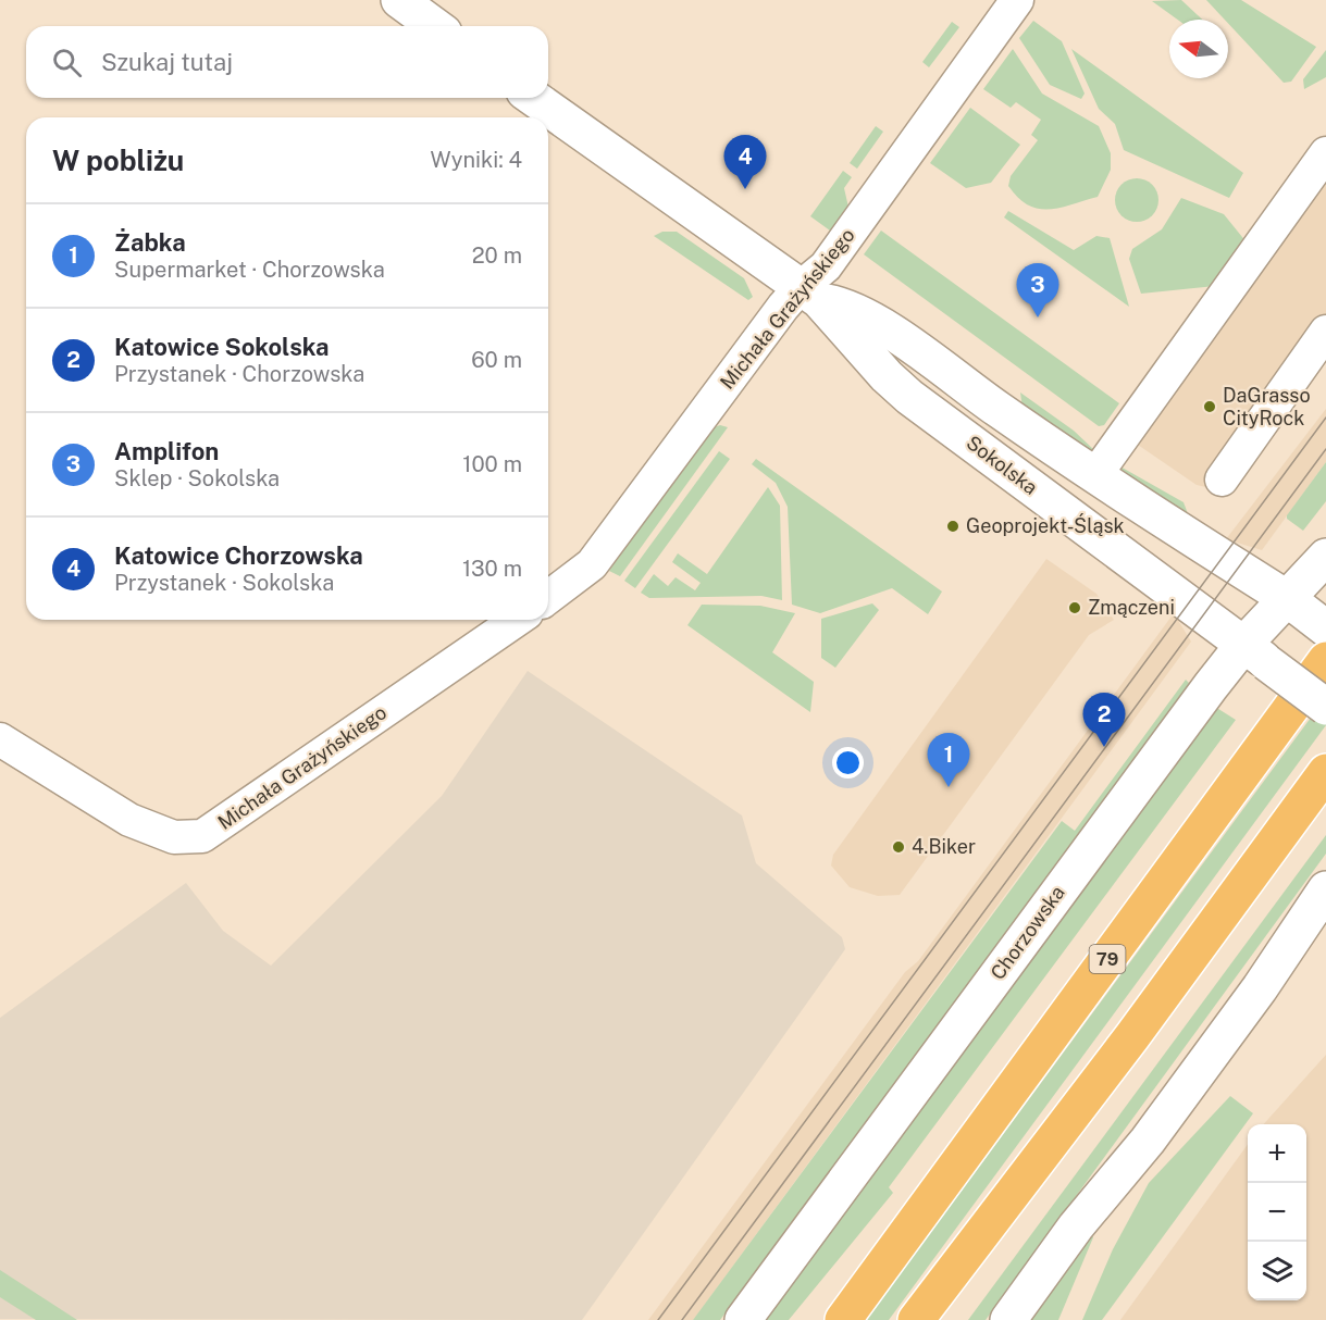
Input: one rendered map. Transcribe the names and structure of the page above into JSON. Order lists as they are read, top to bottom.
{
  "streets": {
    "main road": ["79"],
    "street": ["Michała Grażyńskiego", "Sokolska", "Chorzowska"]
  },
  "crossings": [
    ["Michała Grażyńskiego", "Sokolska"],
    ["Sokolska", "Chorzowska"]
  ],
  "places": [
    "DaGrasso CityRock",
    "Geoprojekt-Śląsk",
    "Zmączeni",
    "4.Biker"
  ],
  "north": "left",
  "page": {
    "search": "Szukaj tutaj",
    "heading": ["W pobliżu", "Wyniki: 4"],
    "pins": [
      "4",
      "3",
      "2",
      "1"
    ],
    "list": [
      {
        "mark": "1",
        "name": "Żabka",
        "note": "Supermarket · Chorzowska",
        "value": "20 m"
      },
      {
        "mark": "2",
        "name": "Katowice Sokolska",
        "note": "Przystanek · Chorzowska",
        "value": "60 m"
      },
      {
        "mark": "3",
        "name": "Amplifon",
        "note": "Sklep · Sokolska",
        "value": "100 m"
      },
      {
        "mark": "4",
        "name": "Katowice Chorzowska",
        "note": "Przystanek · Sokolska",
        "value": "130 m"
      }
    ],
    "map_buttons": ["+", "−"]
  }
}
